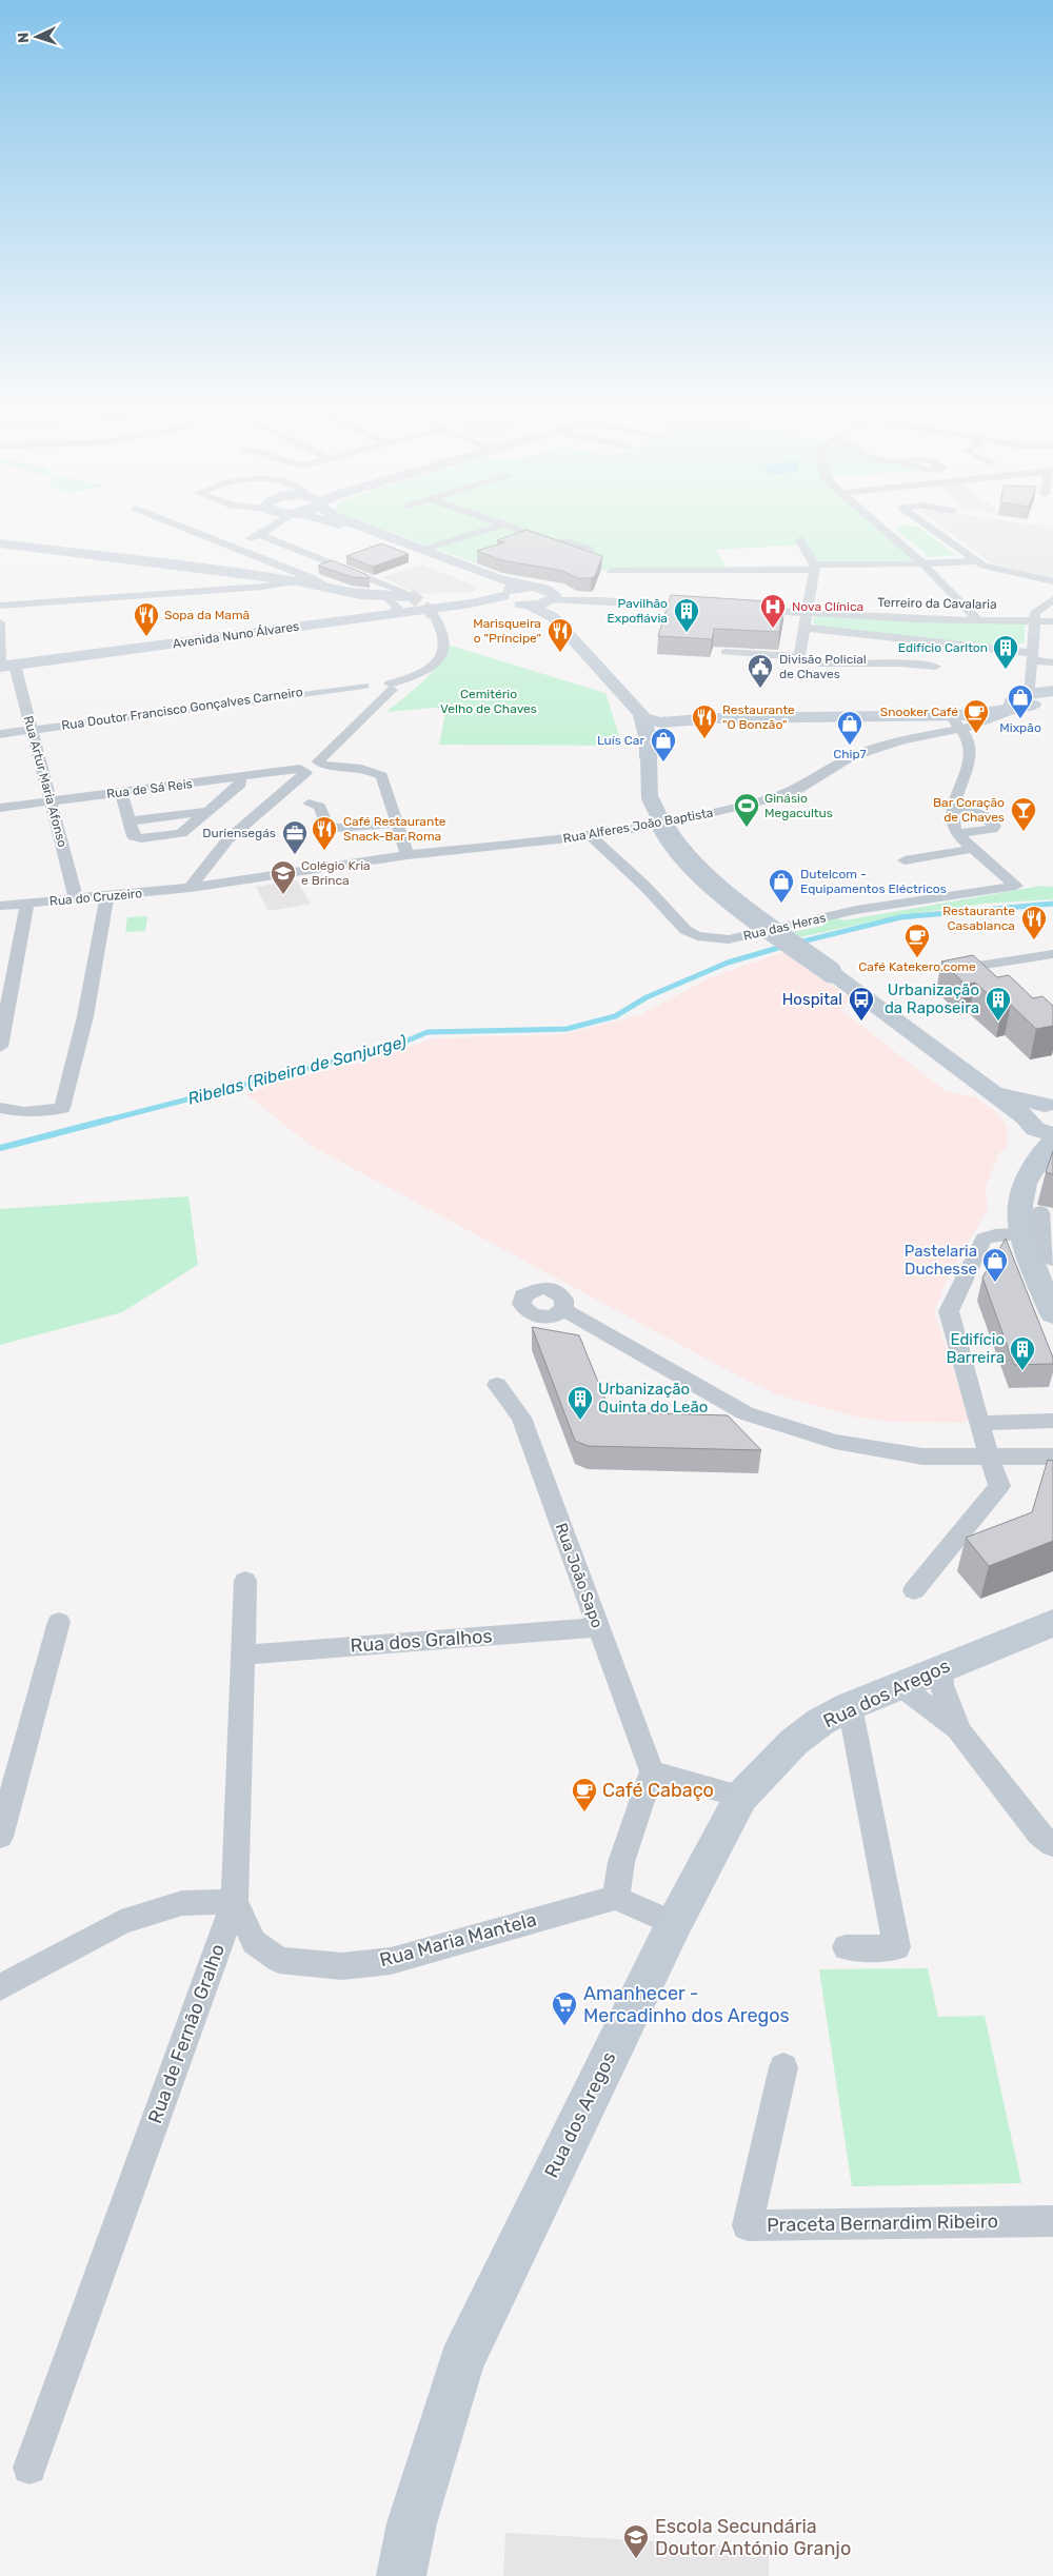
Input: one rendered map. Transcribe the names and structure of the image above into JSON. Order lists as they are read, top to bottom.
{
  "streets": {
    "main road": ["Avenida Nuno Álvares", "Rua dos Aregos"],
    "street": [
      "Terreiro da Cavalaria",
      "Rua Doutor Francisco Gonçalves Carneiro",
      "Rua Artur Maria Afonso",
      "Rua de Sá Reis",
      "Rua Alferes João Baptista",
      "Rua do Cruzeiro",
      "Rua das Heras",
      "Rua João Sapo",
      "Rua dos Gralhos",
      "Rua Maria Mantela",
      "Rua de Fernão Gralho",
      "Praceta Bernardim Ribeiro"
    ]
  },
  "crossings": [
    ["Avenida Nuno Álvares", "Rua Artur Maria Afonso"],
    ["Rua Doutor Francisco Gonçalves Carneiro", "Rua Artur Maria Afonso"],
    ["Rua Artur Maria Afonso", "Rua de Sá Reis"],
    ["Rua Artur Maria Afonso", "Rua do Cruzeiro"],
    ["Rua Alferes João Baptista", "Rua do Cruzeiro"],
    ["Rua Alferes João Baptista", "Rua das Heras"],
    ["Rua João Sapo", "Rua dos Gralhos"],
    ["Rua dos Gralhos", "Rua de Fernão Gralho"],
    ["Rua Maria Mantela", "Rua de Fernão Gralho"]
  ],
  "water": ["Ribelas (Ribeira de Sanjurge)"],
  "parks": ["Cemitério Velho de Chaves"],
  "places": {
    "hospital": ["Nova Clínica"],
    "building": [
      "Pavilhão Expoflávia",
      "Edifício Carlton",
      "Urbanização da Raposeira",
      "Edifício Barreira",
      "Urbanização Quinta do Leão"
    ],
    "restaurant": [
      "Sopa da Mamã",
      "Marisqueira o \"Príncipe\"",
      "Restaurante \"O Bonzão\"",
      "Café Restaurante Snack-Bar Roma",
      "Restaurante Casablanca"
    ],
    "public building": ["Divisão Policial de Chaves"],
    "shop": [
      "Mixpão",
      "Chip7",
      "Luís Car",
      "Dutelcom - Equipamentos Eléctricos",
      "Pastelaria Duchesse"
    ],
    "cafe": ["Snooker Café", "Café Katekero.come", "Café Cabaço"],
    "sports": ["Ginásio Megacultus"],
    "bar": ["Bar Coração de Chaves"],
    "office": ["Duriensegás"],
    "school or university": ["Colégio Kria e Brinca", "Escola Secundária Doutor António Granjo"],
    "bus stop": ["Hospital"],
    "supermarket": ["Amanhecer - Mercadinho dos Aregos"]
  },
  "north": "left"
}
